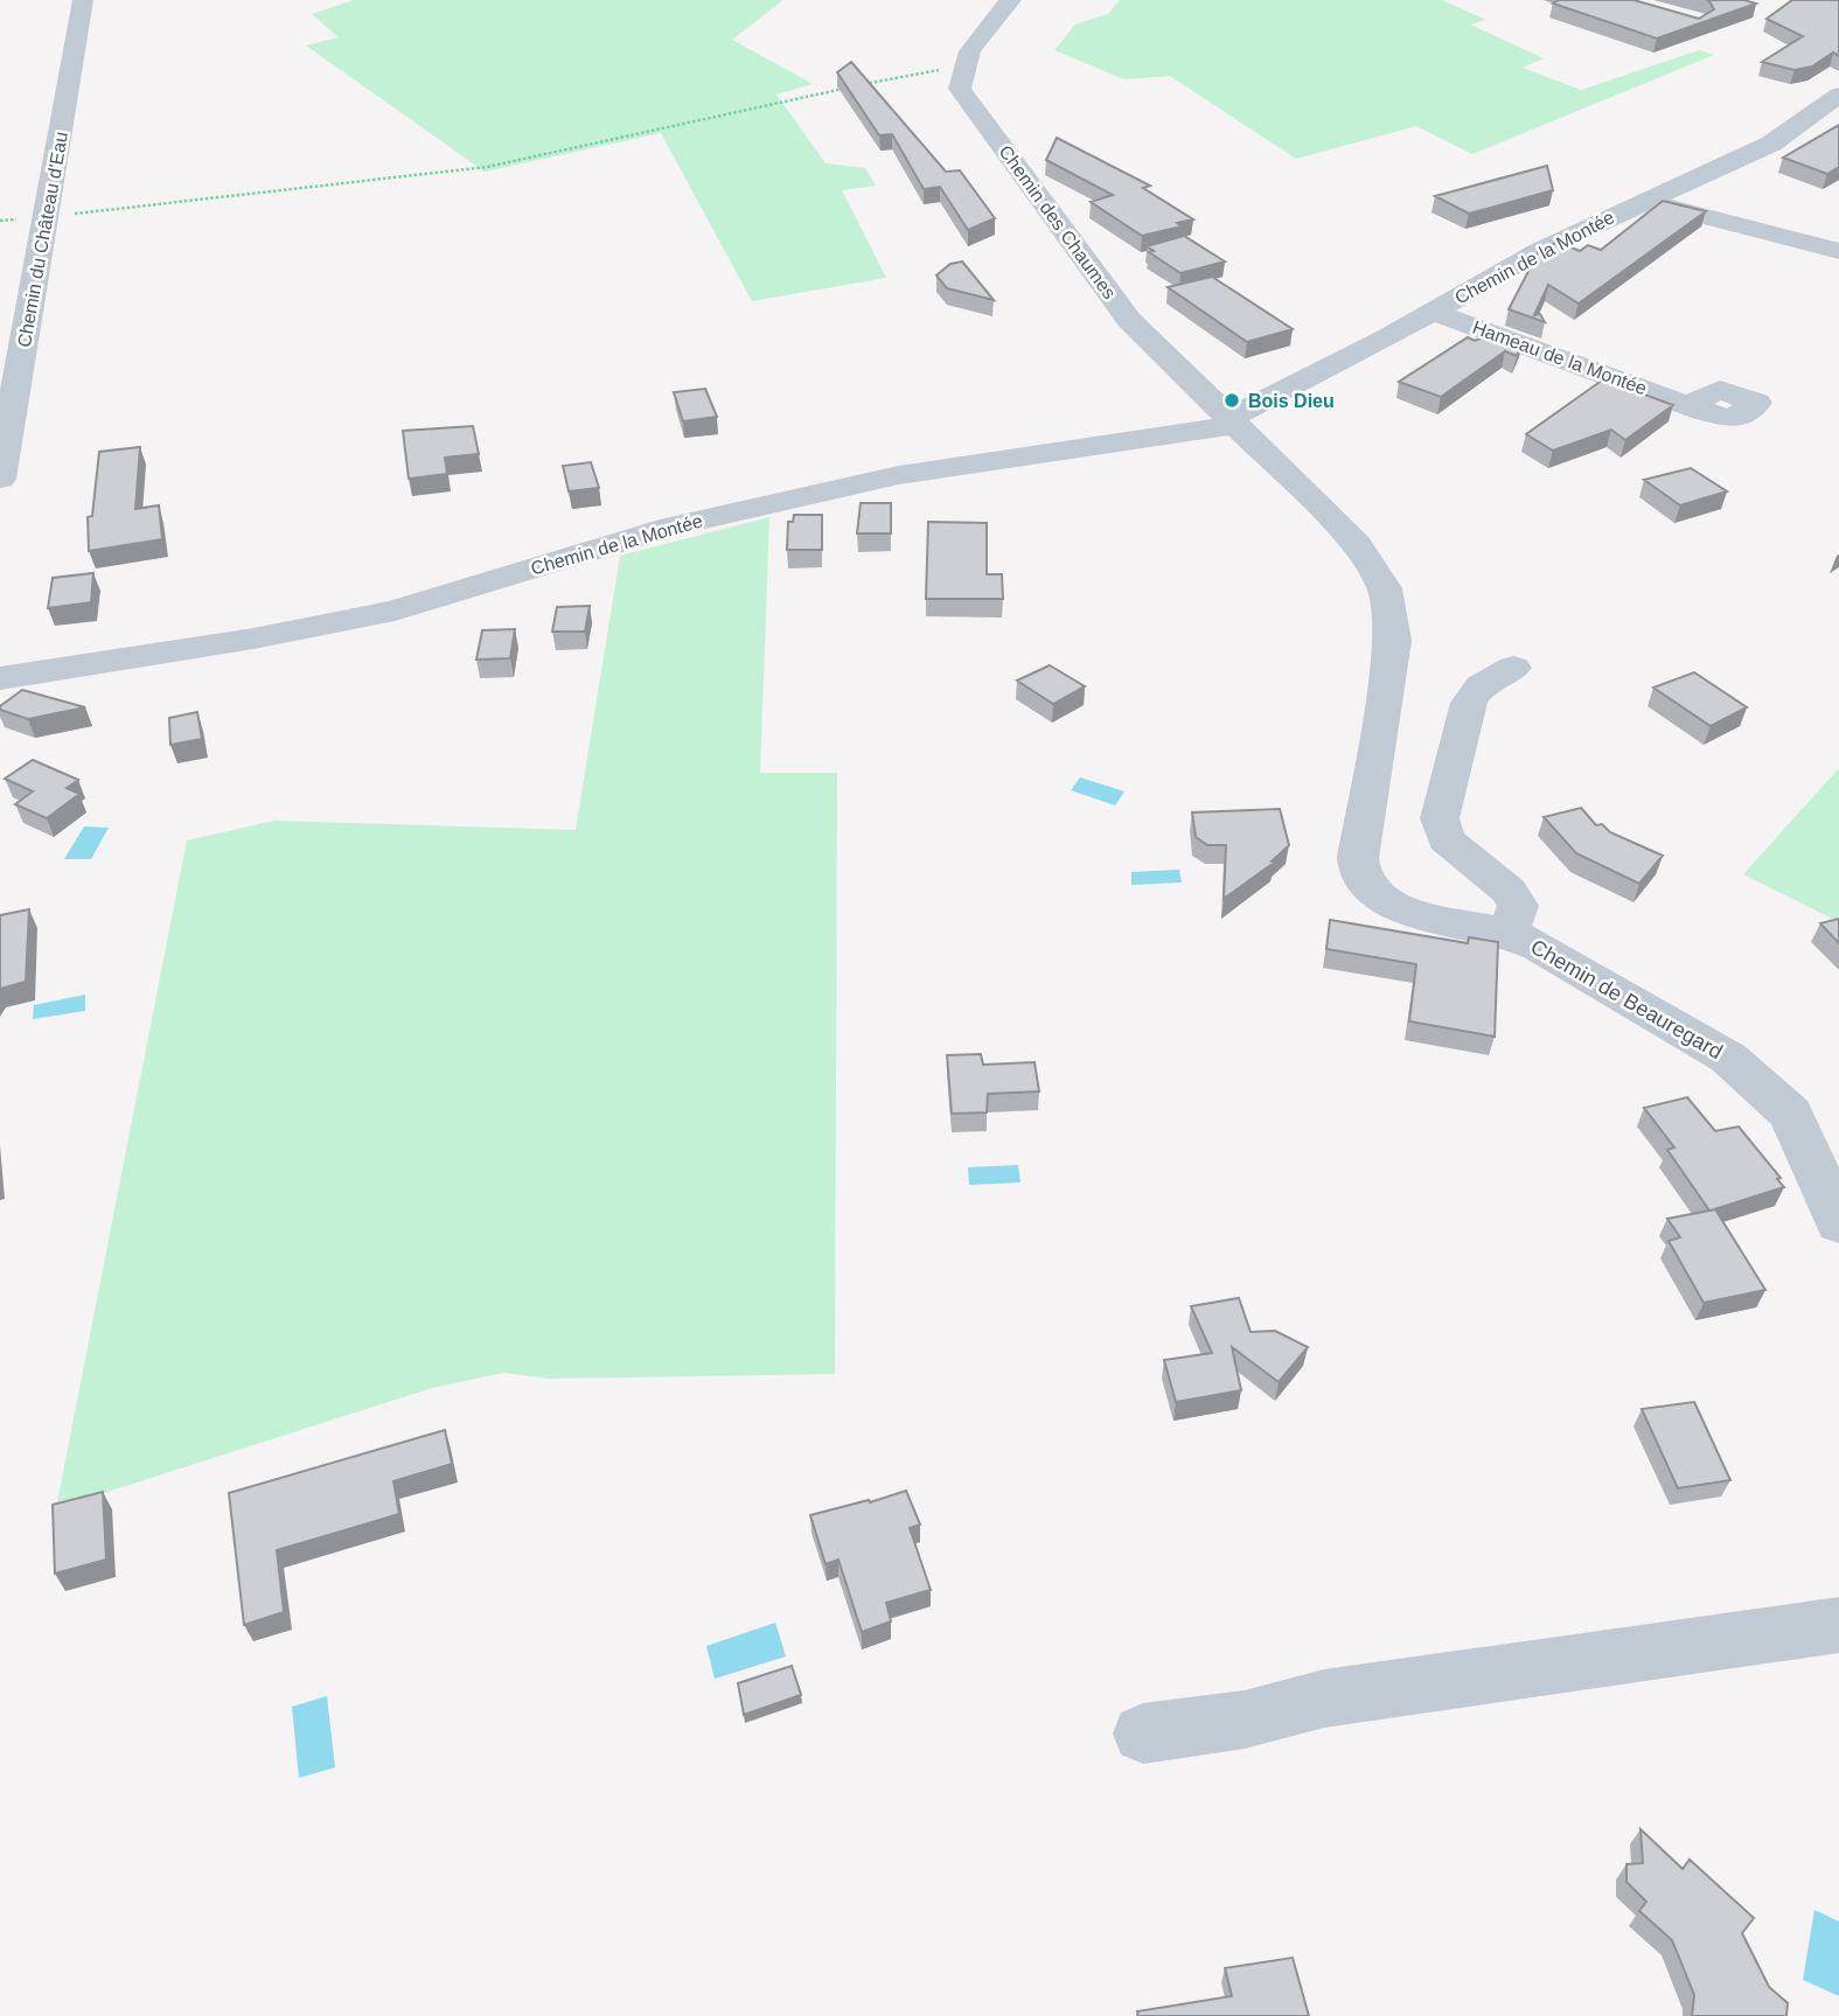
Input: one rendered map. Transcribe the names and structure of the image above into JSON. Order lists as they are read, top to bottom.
{
  "streets": {
    "street": [
      "Chemin des Chaumes",
      "Chemin du Château d'Eau",
      "Chemin de la Montée",
      "Hameau de la Montée",
      "Chemin de Beauregard"
    ]
  },
  "crossings": [
    ["Chemin des Chaumes", "Chemin de la Montée"],
    ["Chemin des Chaumes", "Chemin de Beauregard"],
    ["Chemin de la Montée", "Hameau de la Montée"],
    ["Chemin de la Montée", "Chemin de Beauregard"]
  ],
  "places": ["Bois Dieu"]
}
